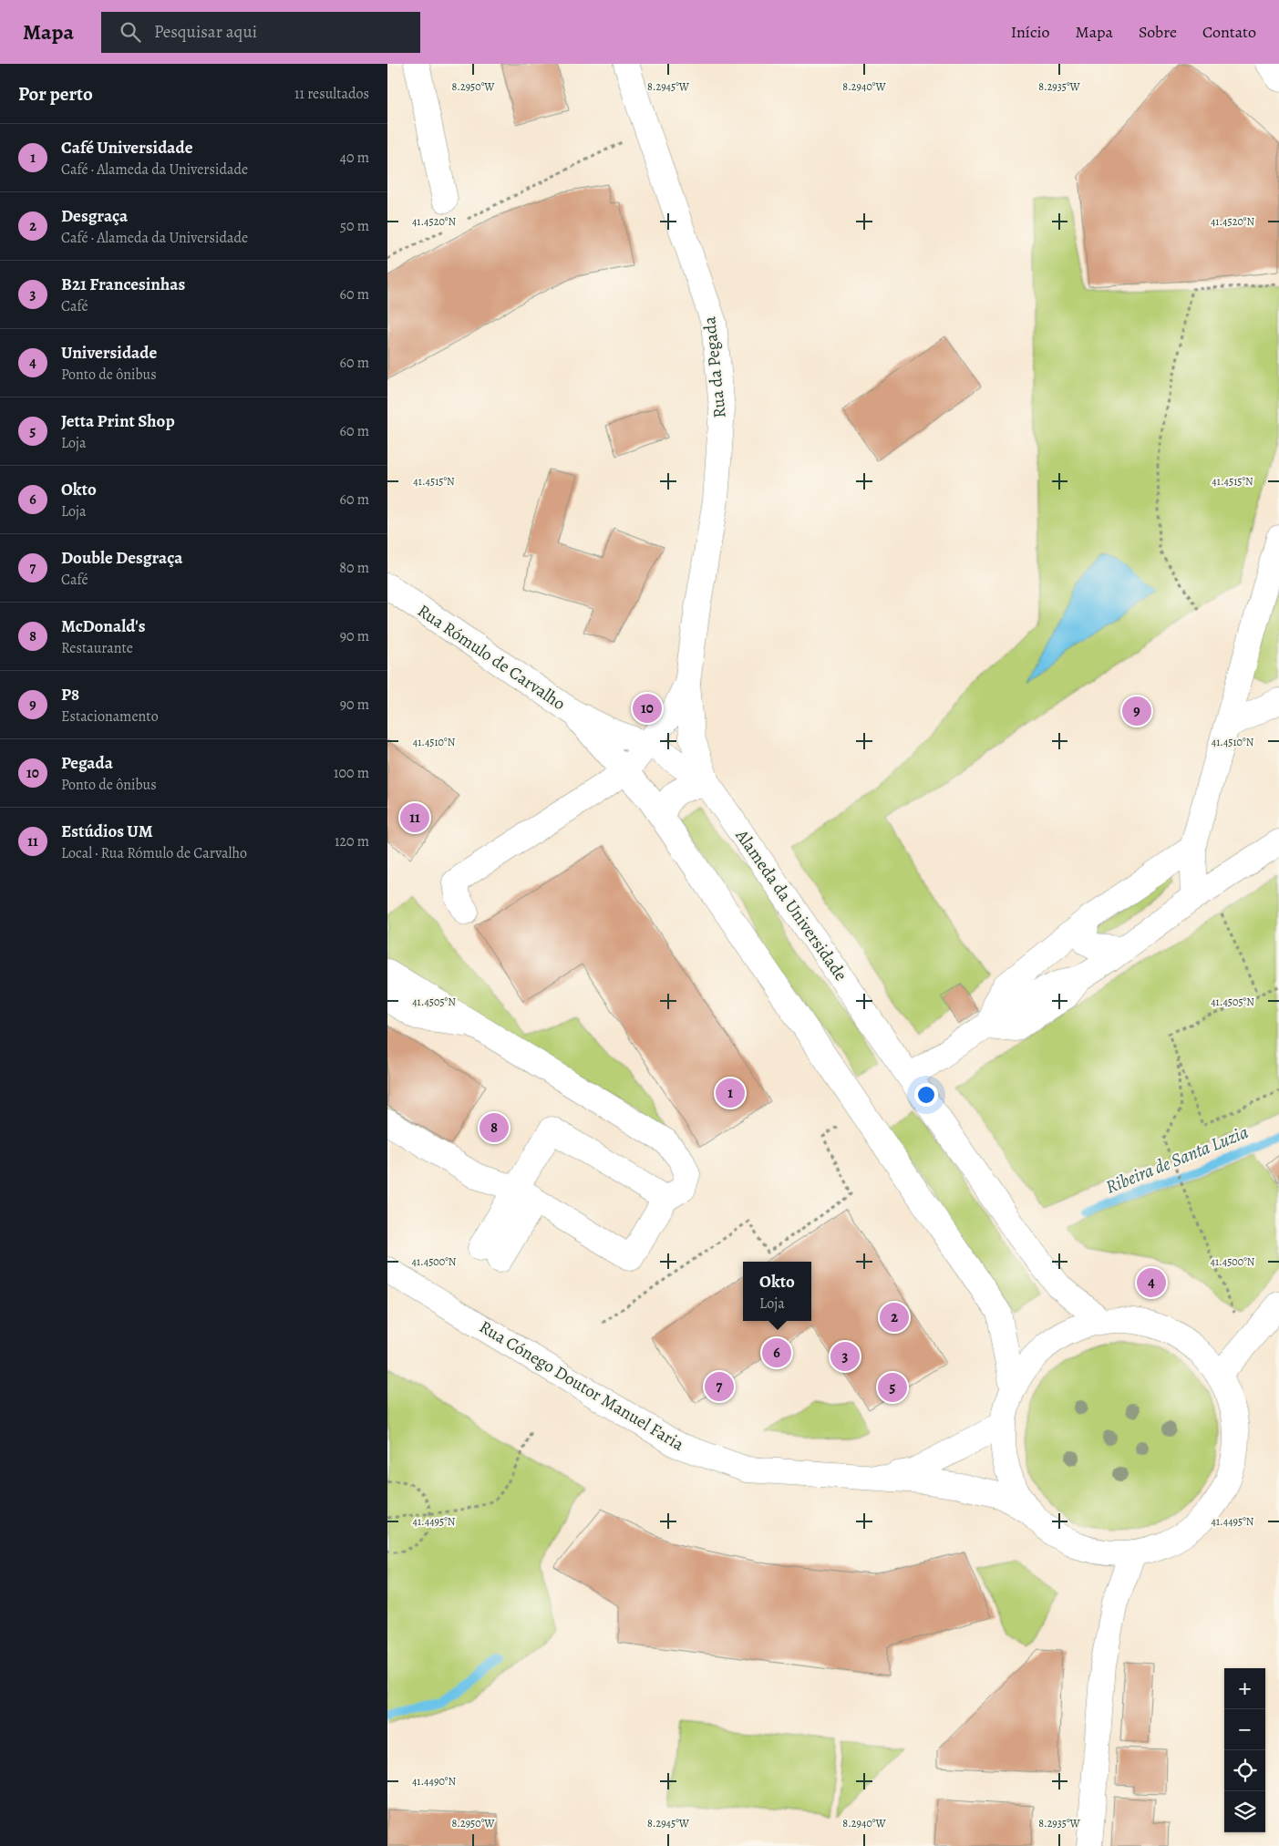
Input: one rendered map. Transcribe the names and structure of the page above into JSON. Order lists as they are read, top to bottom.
{
  "streets": {
    "street": [
      "Rua da Pegada",
      "Rua Rómulo de Carvalho",
      "Alameda da Universidade",
      "Rua Cónego Doutor Manuel Faria"
    ]
  },
  "crossings": [
    ["Rua Rómulo de Carvalho", "Alameda da Universidade"]
  ],
  "water": ["Ribeira de Santa Luzia"],
  "page": {
    "header": "Mapa",
    "search": "Pesquisar aqui",
    "nav": [
      "Início",
      "Mapa",
      "Sobre",
      "Contato"
    ],
    "heading": ["Por perto", "11 resultados"],
    "list": [
      {
        "mark": "1",
        "name": "Café Universidade",
        "note": "Café · Alameda da Universidade",
        "value": "40 m"
      },
      {
        "mark": "2",
        "name": "Desgraça",
        "note": "Café · Alameda da Universidade",
        "value": "50 m"
      },
      {
        "mark": "3",
        "name": "B21 Francesinhas",
        "note": "Café",
        "value": "60 m"
      },
      {
        "mark": "4",
        "name": "Universidade",
        "note": "Ponto de ônibus",
        "value": "60 m"
      },
      {
        "mark": "5",
        "name": "Jetta Print Shop",
        "note": "Loja",
        "value": "60 m"
      },
      {
        "mark": "6",
        "name": "Okto",
        "note": "Loja",
        "value": "60 m"
      },
      {
        "mark": "7",
        "name": "Double Desgraça",
        "note": "Café",
        "value": "80 m"
      },
      {
        "mark": "8",
        "name": "McDonald's",
        "note": "Restaurante",
        "value": "90 m"
      },
      {
        "mark": "9",
        "name": "P8",
        "note": "Estacionamento",
        "value": "90 m"
      },
      {
        "mark": "10",
        "name": "Pegada",
        "note": "Ponto de ônibus",
        "value": "100 m"
      },
      {
        "mark": "11",
        "name": "Estúdios UM",
        "note": "Local · Rua Rómulo de Carvalho",
        "value": "120 m"
      }
    ],
    "pins": [
      "10",
      "9",
      "11",
      "1",
      "8",
      "4",
      "2",
      "6",
      "3",
      "7",
      "5"
    ],
    "popup": ["Okto", "Loja"],
    "map_buttons": ["+", "−"]
  },
  "coordinates": [
    "8.2950°W",
    "8.2945°W",
    "8.2940°W",
    "8.2935°W",
    "41.4520°N",
    "41.4515°N",
    "41.4510°N",
    "41.4505°N",
    "41.4500°N",
    "41.4495°N",
    "41.4490°N"
  ]
}
